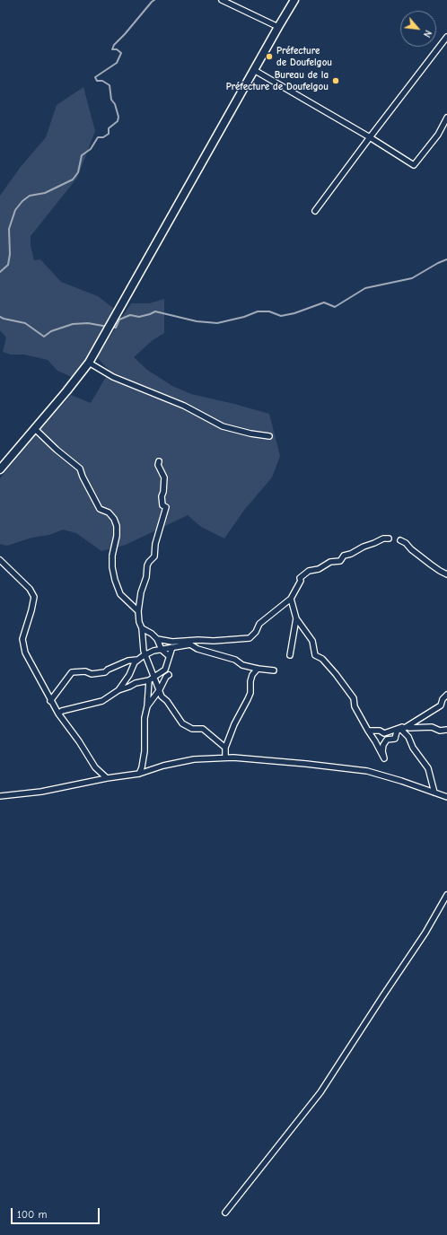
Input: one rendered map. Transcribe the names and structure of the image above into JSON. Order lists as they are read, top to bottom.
{
  "places": ["Préfecture de Doufelgou", "Bureau de la Préfecture de Doufelgou"],
  "scale_bar": "100 m",
  "north": "bottom right"
}
